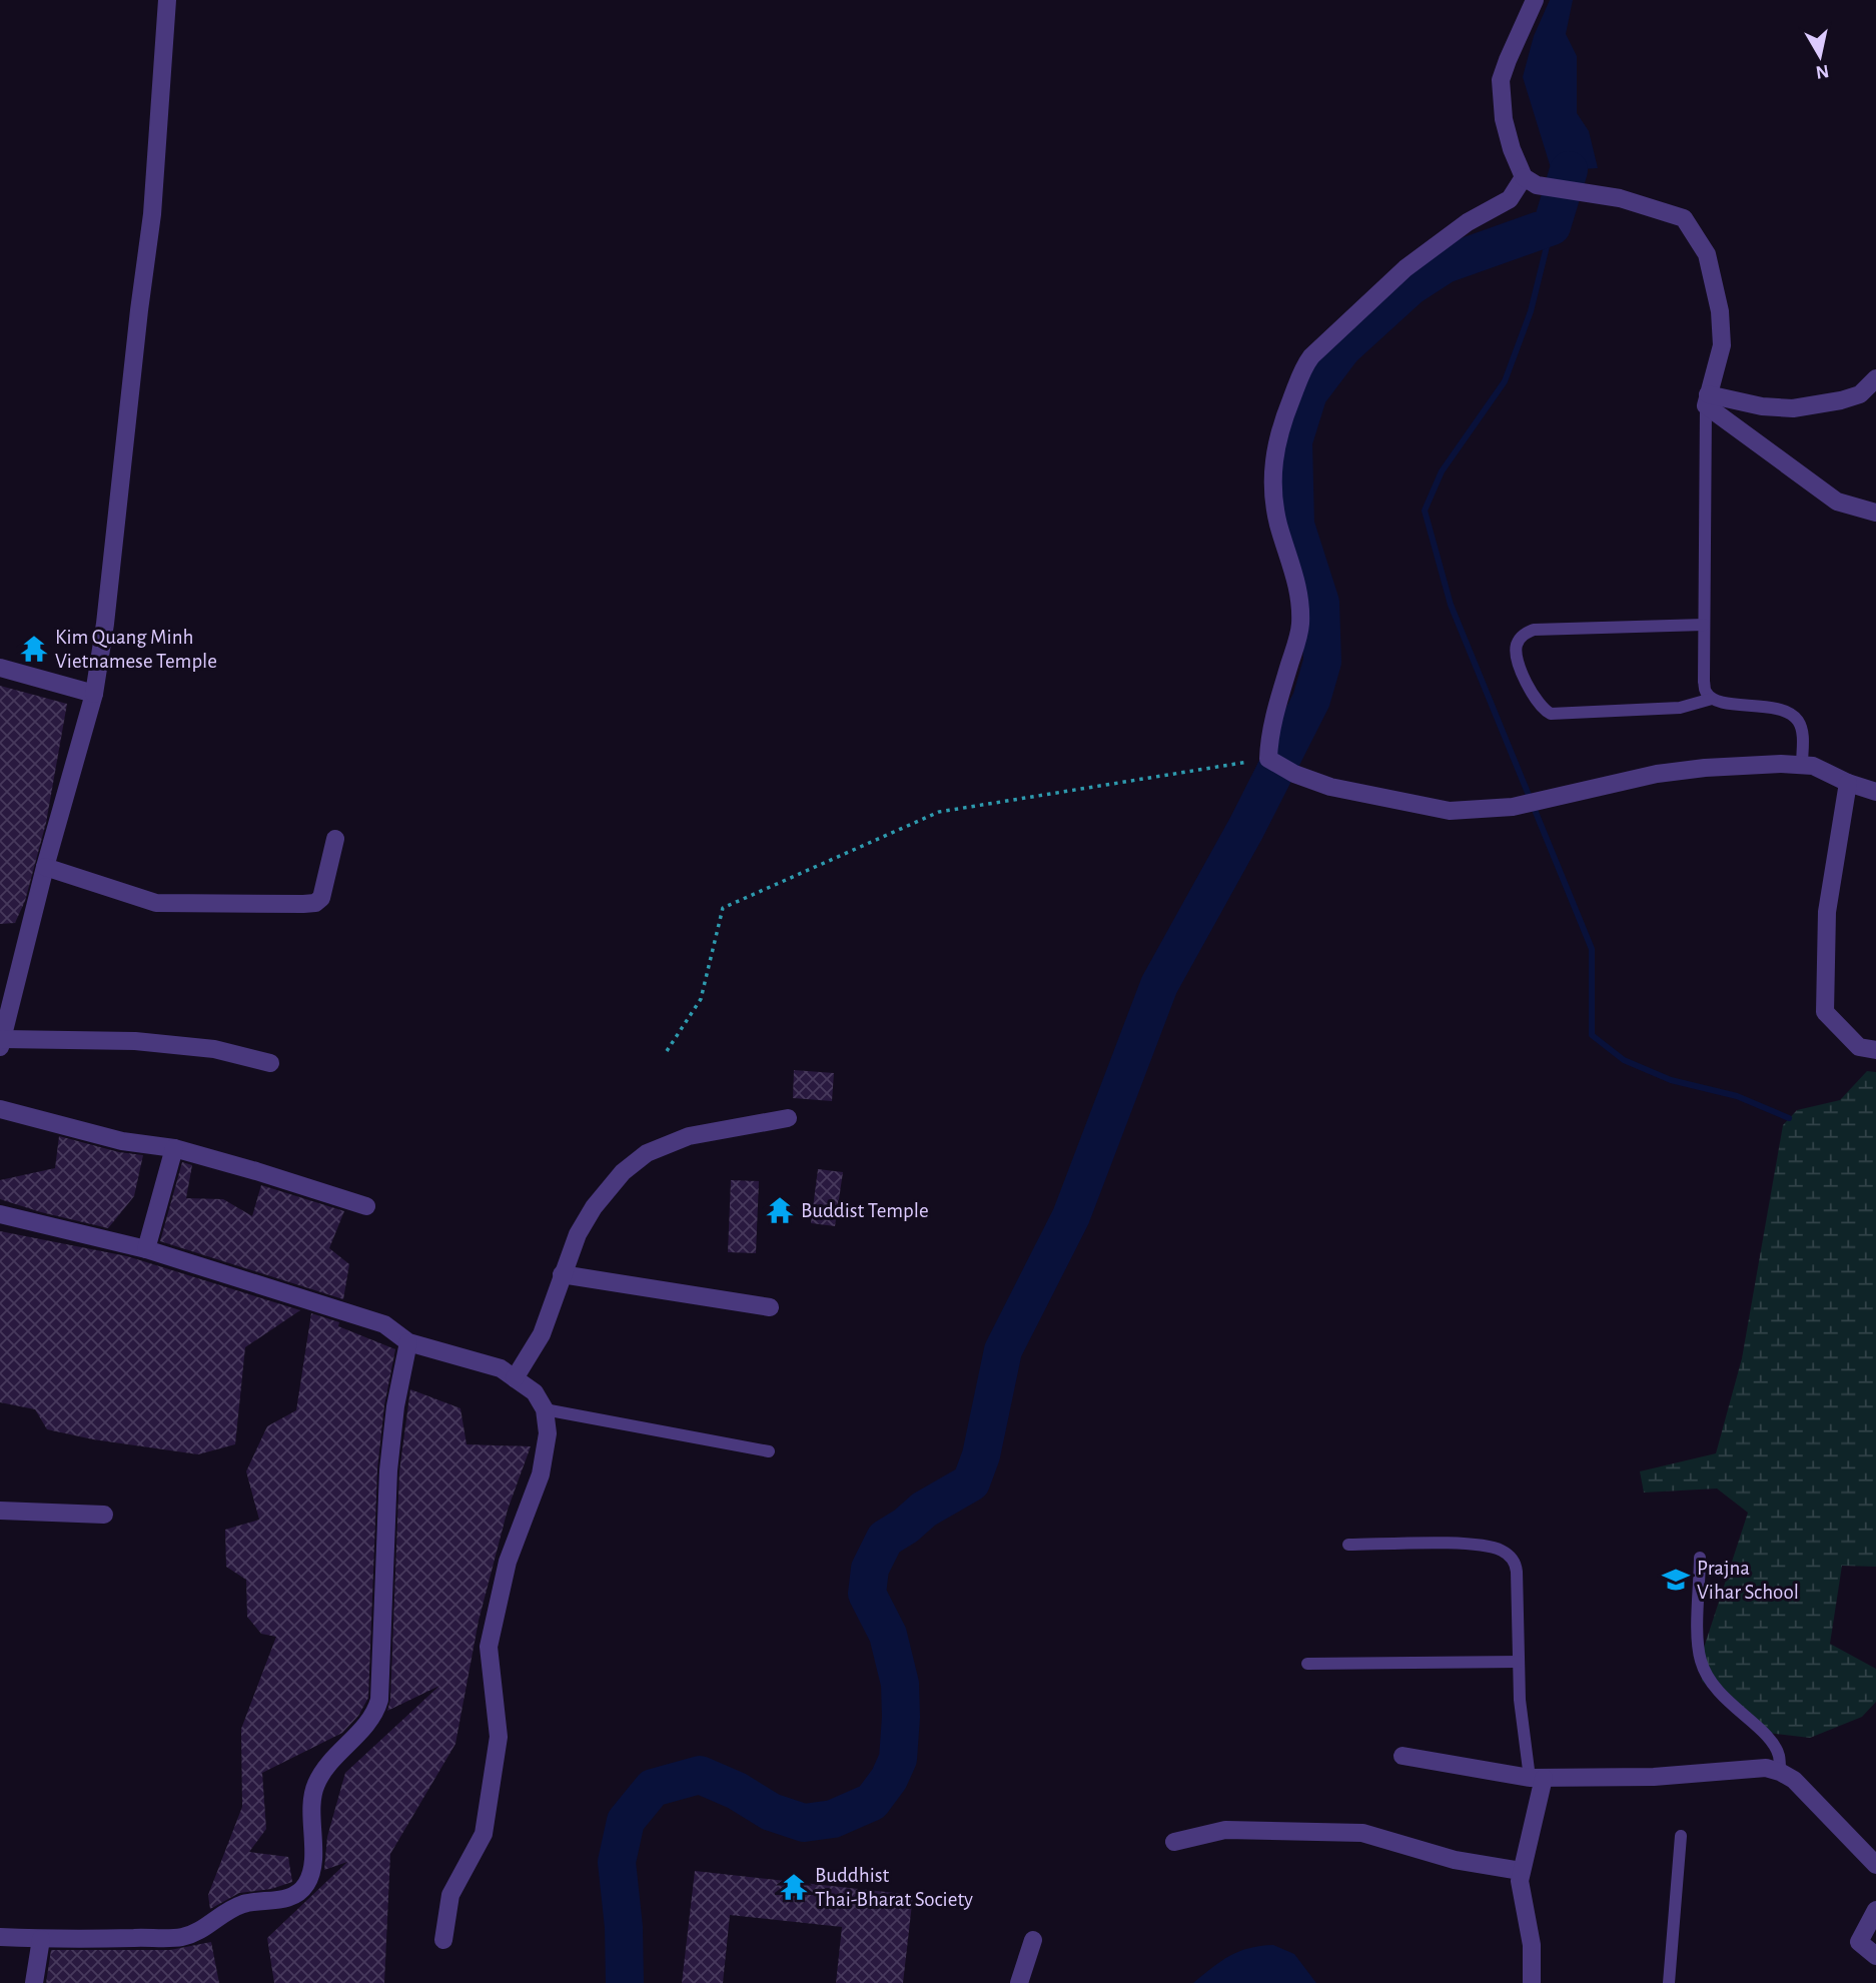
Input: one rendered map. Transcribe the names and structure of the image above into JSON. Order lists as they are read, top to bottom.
{
  "places": {
    "temple": ["Kim Quang Minh Vietnamese Temple", "Buddist Temple", "Buddhist Thai-Bharat Society"],
    "school or university": ["Prajna Vihar School"]
  },
  "north": "bottom"
}
